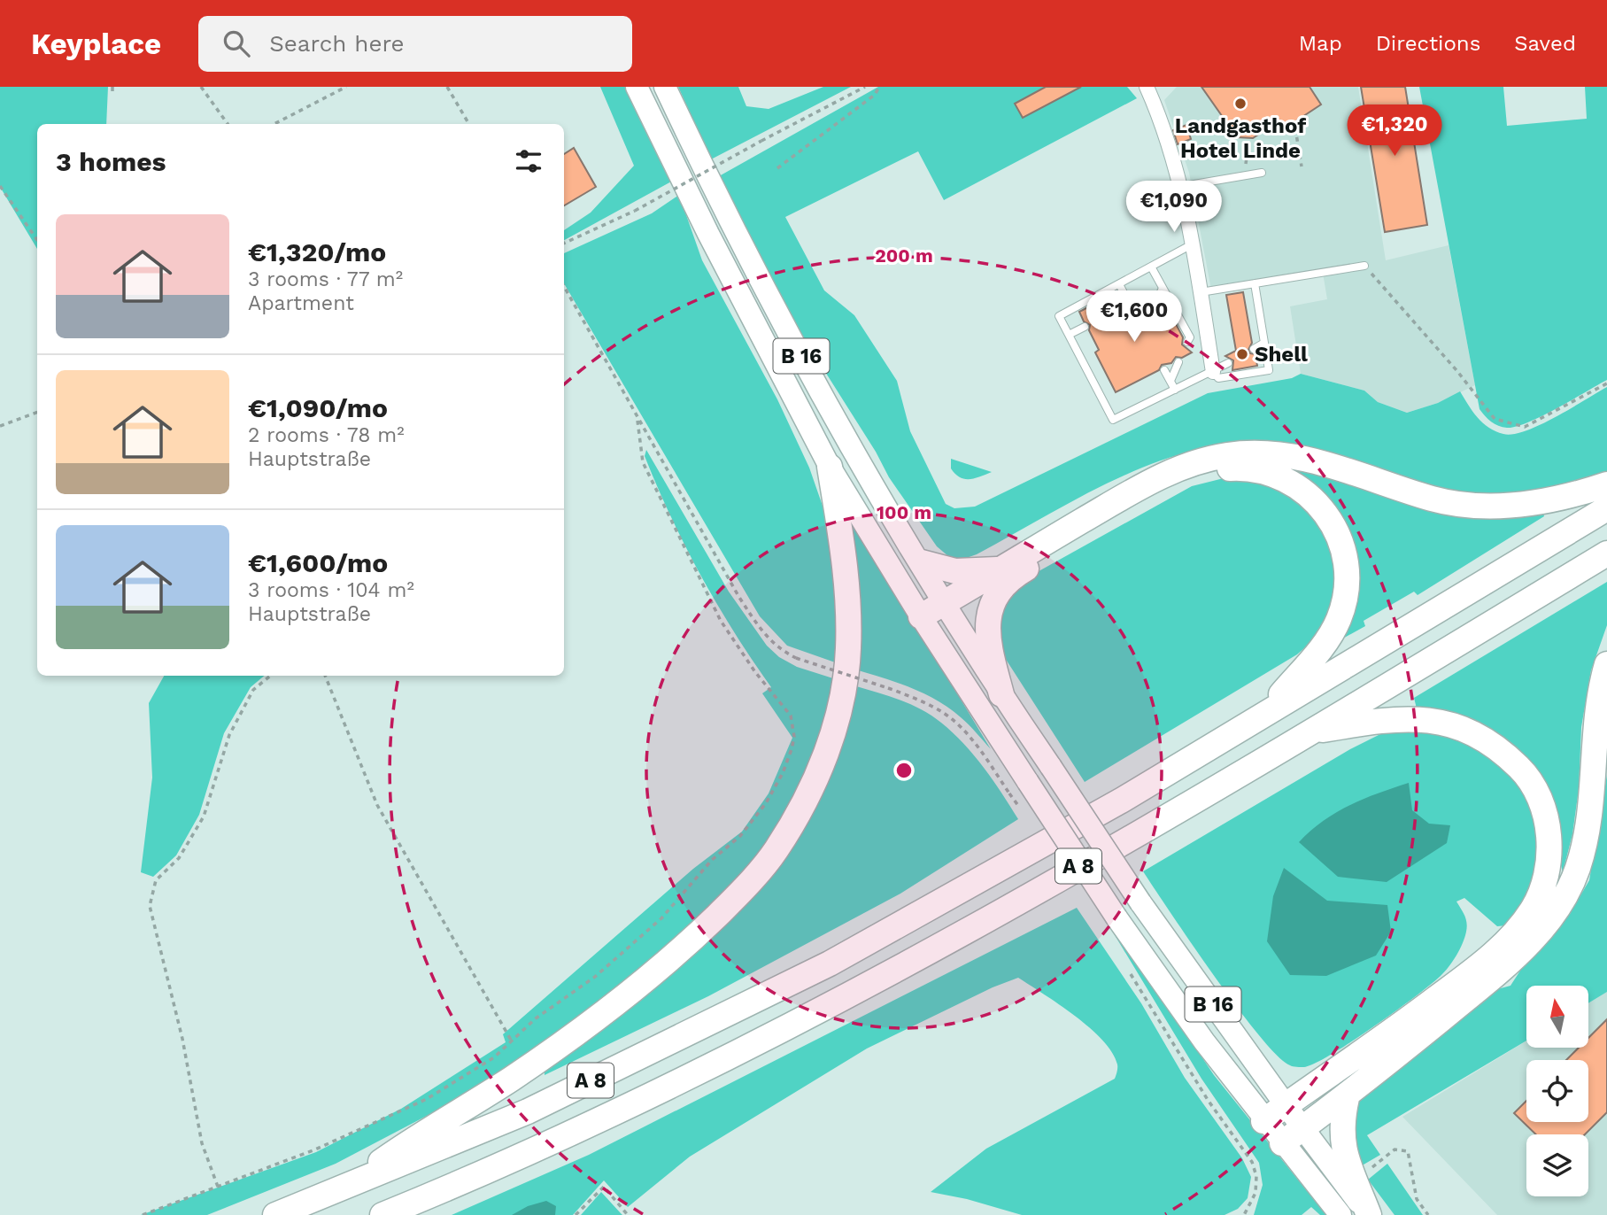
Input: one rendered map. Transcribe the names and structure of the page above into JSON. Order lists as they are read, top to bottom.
{
  "streets": {
    "highway": ["A 8"],
    "main road": ["B 16"]
  },
  "places": ["Landgasthof Hotel Linde", "Shell"],
  "north": "top",
  "page": {
    "header": "Keyplace",
    "search": "Search here",
    "nav": ["Map", "Directions", "Saved"],
    "price": ["€1,320", "€1,090", "€1,600"],
    "heading": "3 homes",
    "list": [
      {
        "name": "€1,320/mo",
        "note": "3 rooms · 77 m² · Apartment"
      },
      {
        "name": "€1,090/mo",
        "note": "2 rooms · 78 m² · Hauptstraße"
      },
      {
        "name": "€1,600/mo",
        "note": "3 rooms · 104 m² · Hauptstraße"
      }
    ]
  },
  "rings": ["200 m", "100 m"]
}
